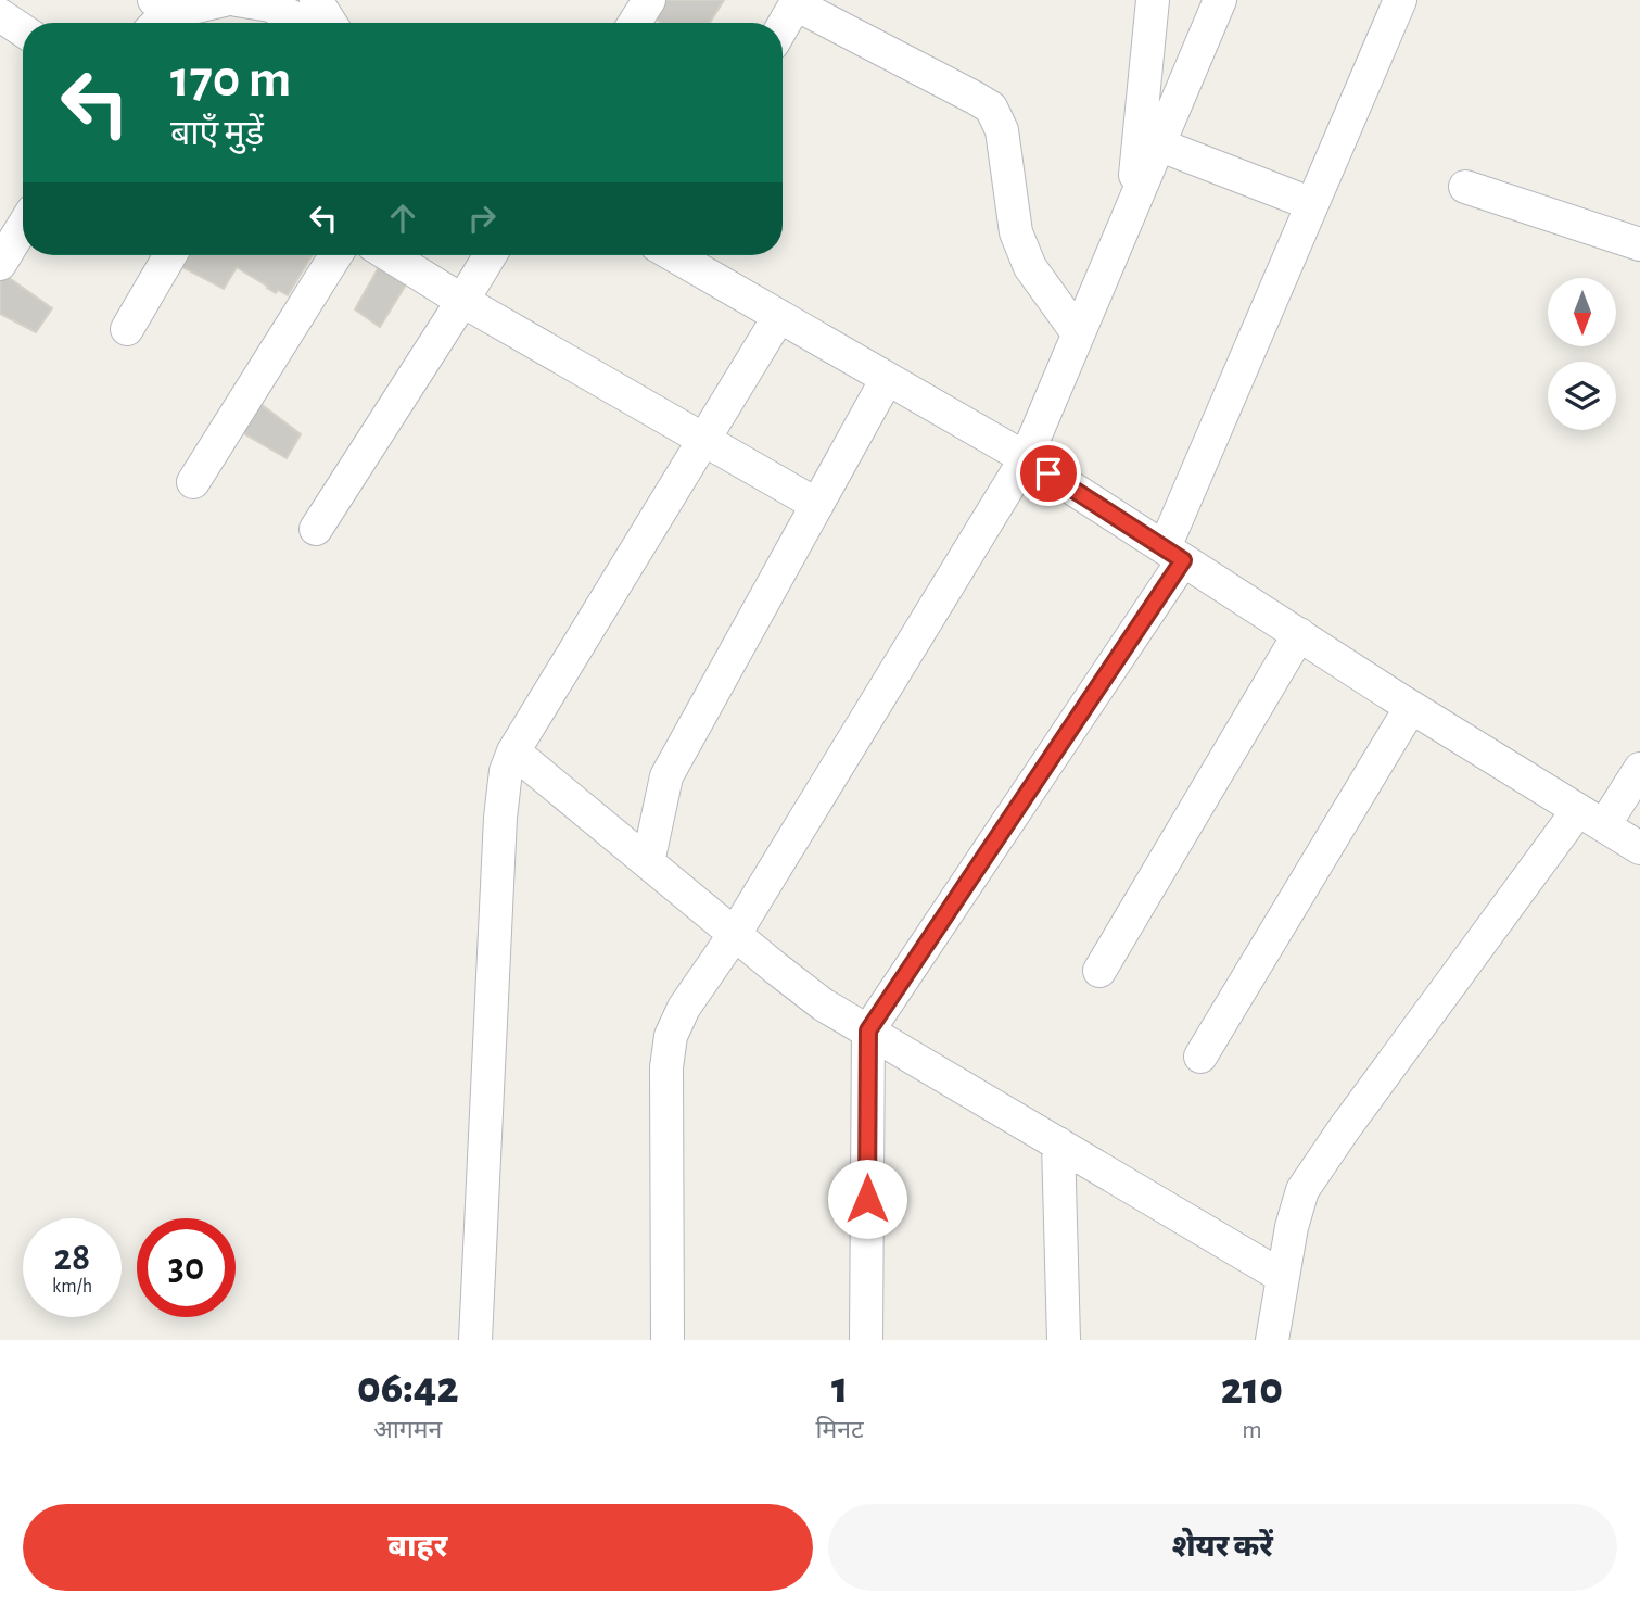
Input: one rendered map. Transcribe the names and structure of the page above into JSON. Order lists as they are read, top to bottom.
{
  "north": "bottom",
  "page": {
    "turn": ["170 m", "बाएँ मुड़ें"],
    "speed": "28 km/h",
    "limit": "30",
    "eta": [
      "06:42",
      "आगमन",
      "1",
      "मिनट",
      "210",
      "m"
    ],
    "buttons": ["बाहर", "शेयर करें"]
  }
}
